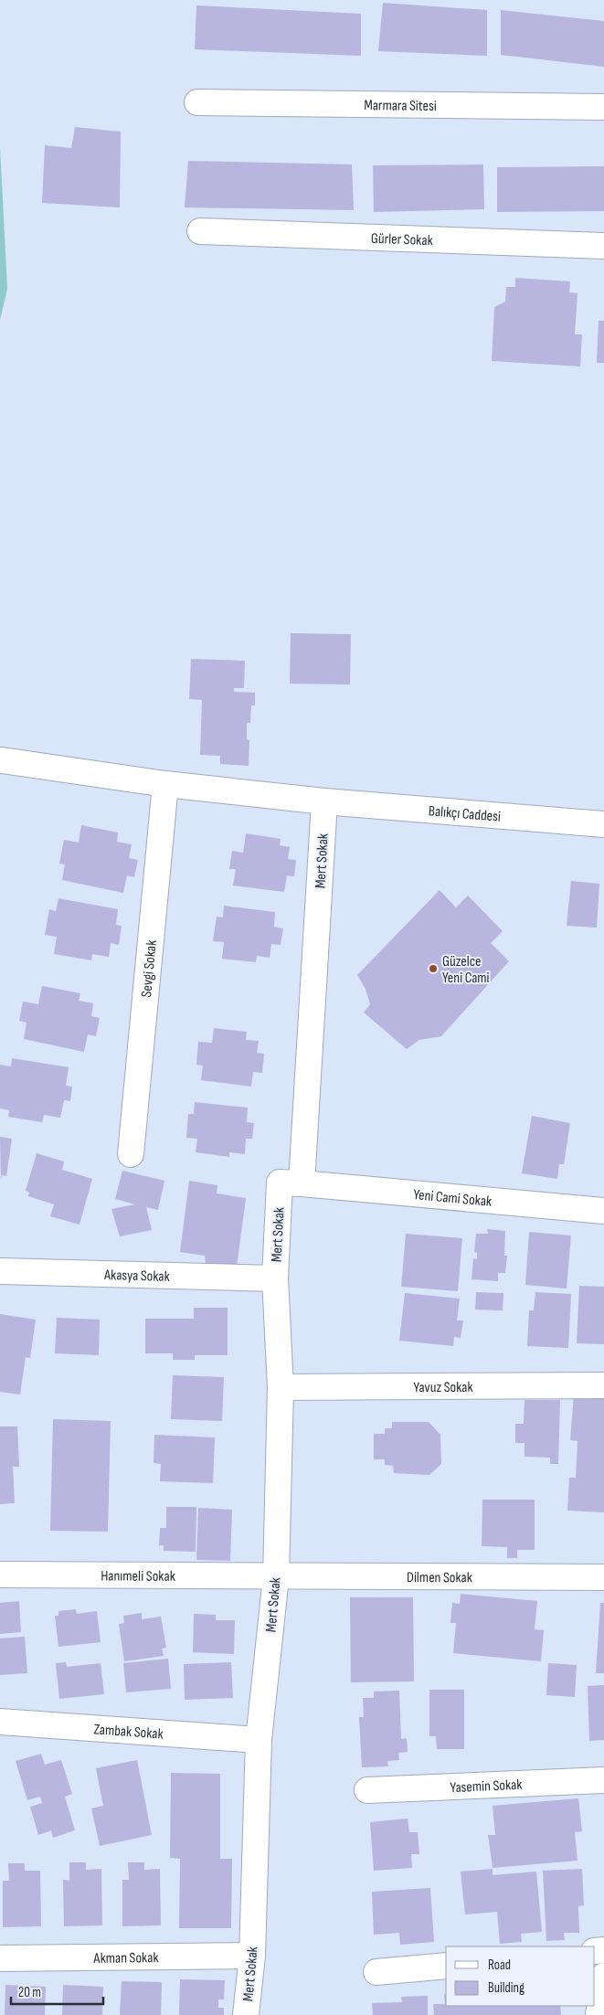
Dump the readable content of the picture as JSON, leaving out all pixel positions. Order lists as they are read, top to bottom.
{
  "streets": {
    "street": [
      "Marmara Sitesi",
      "Gürler Sokak",
      "Balıkçı Caddesi",
      "Mert Sokak",
      "Sevgi Sokak",
      "Yeni Cami Sokak",
      "Akasya Sokak",
      "Yavuz Sokak",
      "Hanımeli Sokak",
      "Dilmen Sokak",
      "Zambak Sokak",
      "Yasemin Sokak",
      "Akman Sokak"
    ]
  },
  "crossings": [
    ["Balıkçı Caddesi", "Mert Sokak"],
    ["Mert Sokak", "Yeni Cami Sokak"],
    ["Mert Sokak", "Akasya Sokak"],
    ["Mert Sokak", "Yavuz Sokak"],
    ["Mert Sokak", "Hanımeli Sokak"],
    ["Mert Sokak", "Dilmen Sokak"],
    ["Mert Sokak", "Zambak Sokak"],
    ["Mert Sokak", "Akman Sokak"],
    ["Hanımeli Sokak", "Dilmen Sokak"]
  ],
  "places": ["Güzelce Yeni Cami"],
  "legend": ["Road", "Building"],
  "scale_bar": "20 m"
}
